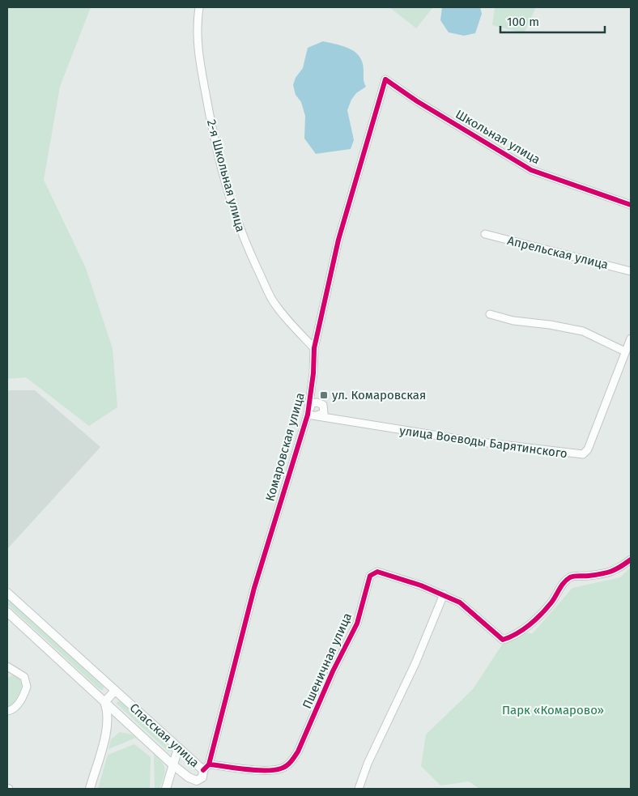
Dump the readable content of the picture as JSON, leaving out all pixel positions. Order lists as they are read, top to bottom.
{
  "streets": {
    "street": [
      "Школьная улица",
      "2-я Школьная улица",
      "Апрельская улица",
      "улица Воеводы Барятинского",
      "Комаровская улица",
      "Пшеничная улица",
      "Спасская улица"
    ]
  },
  "crossings": [
    ["Школьная улица", "Комаровская улица"],
    ["2-я Школьная улица", "Комаровская улица"],
    ["улица Воеводы Барятинского", "Комаровская улица"],
    ["Комаровская улица", "Пшеничная улица"],
    ["Комаровская улица", "Спасская улица"],
    ["Пшеничная улица", "Спасская улица"]
  ],
  "parks": ["Парк «Комарово»"],
  "places": {
    "transit": ["ул. Комаровская"]
  },
  "scale_bar": "100 m"
}
